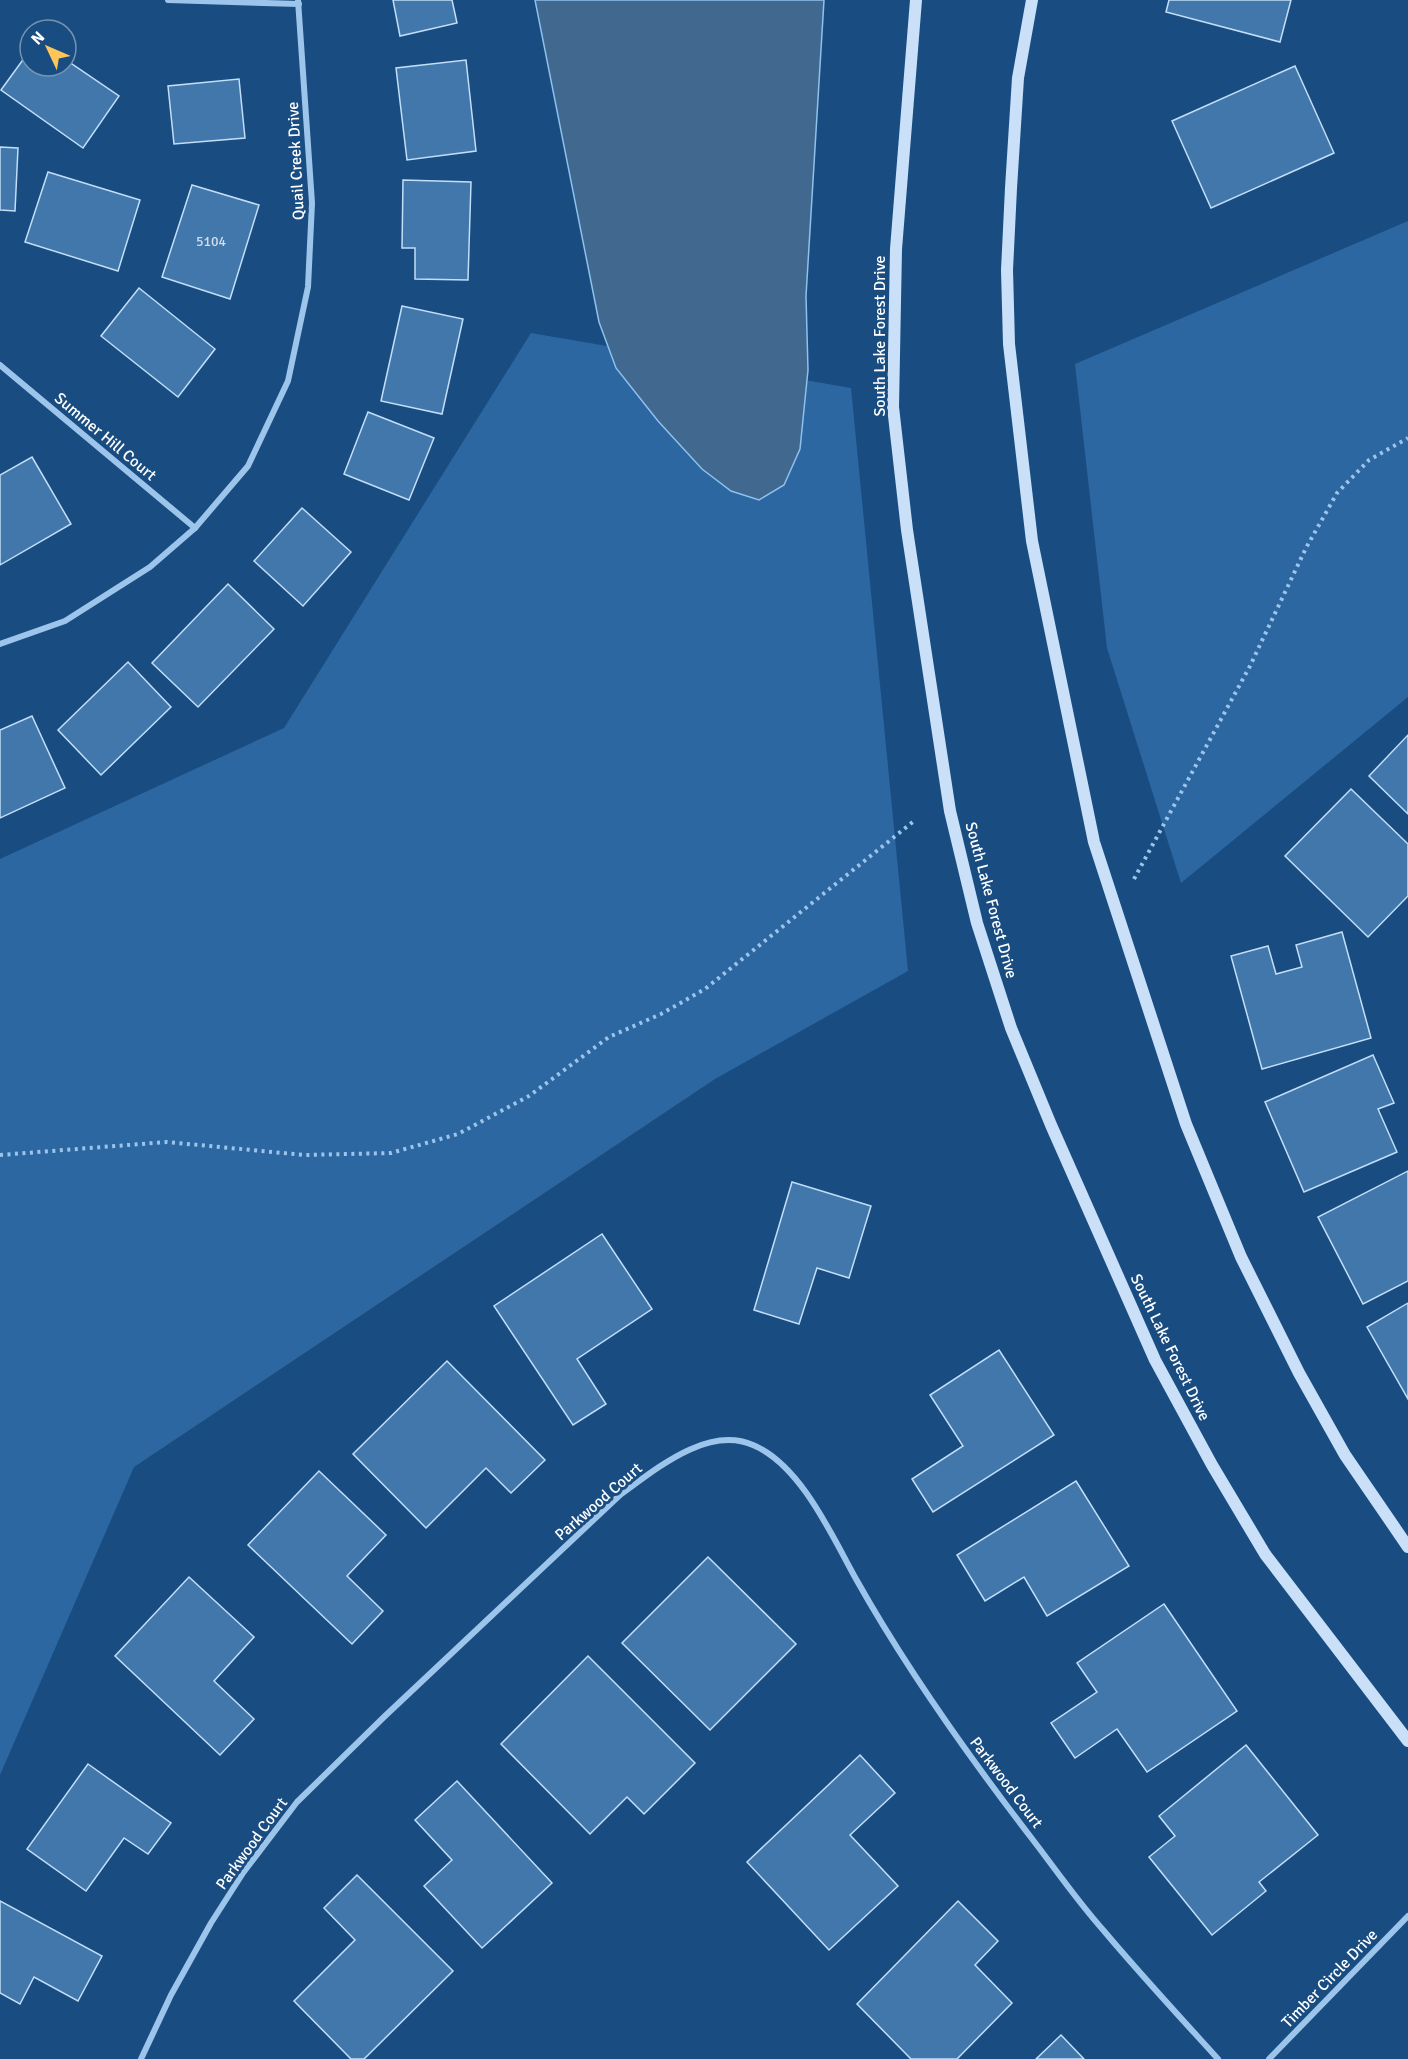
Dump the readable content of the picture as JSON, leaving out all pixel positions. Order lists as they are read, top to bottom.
{
  "streets": {
    "main road": ["South Lake Forest Drive"],
    "street": [
      "Quail Creek Drive",
      "Summer Hill Court",
      "Parkwood Court",
      "Timber Circle Drive"
    ]
  },
  "crossings": [
    ["Quail Creek Drive", "Summer Hill Court"]
  ],
  "house_numbers": ["5104"],
  "north": "top left"
}
